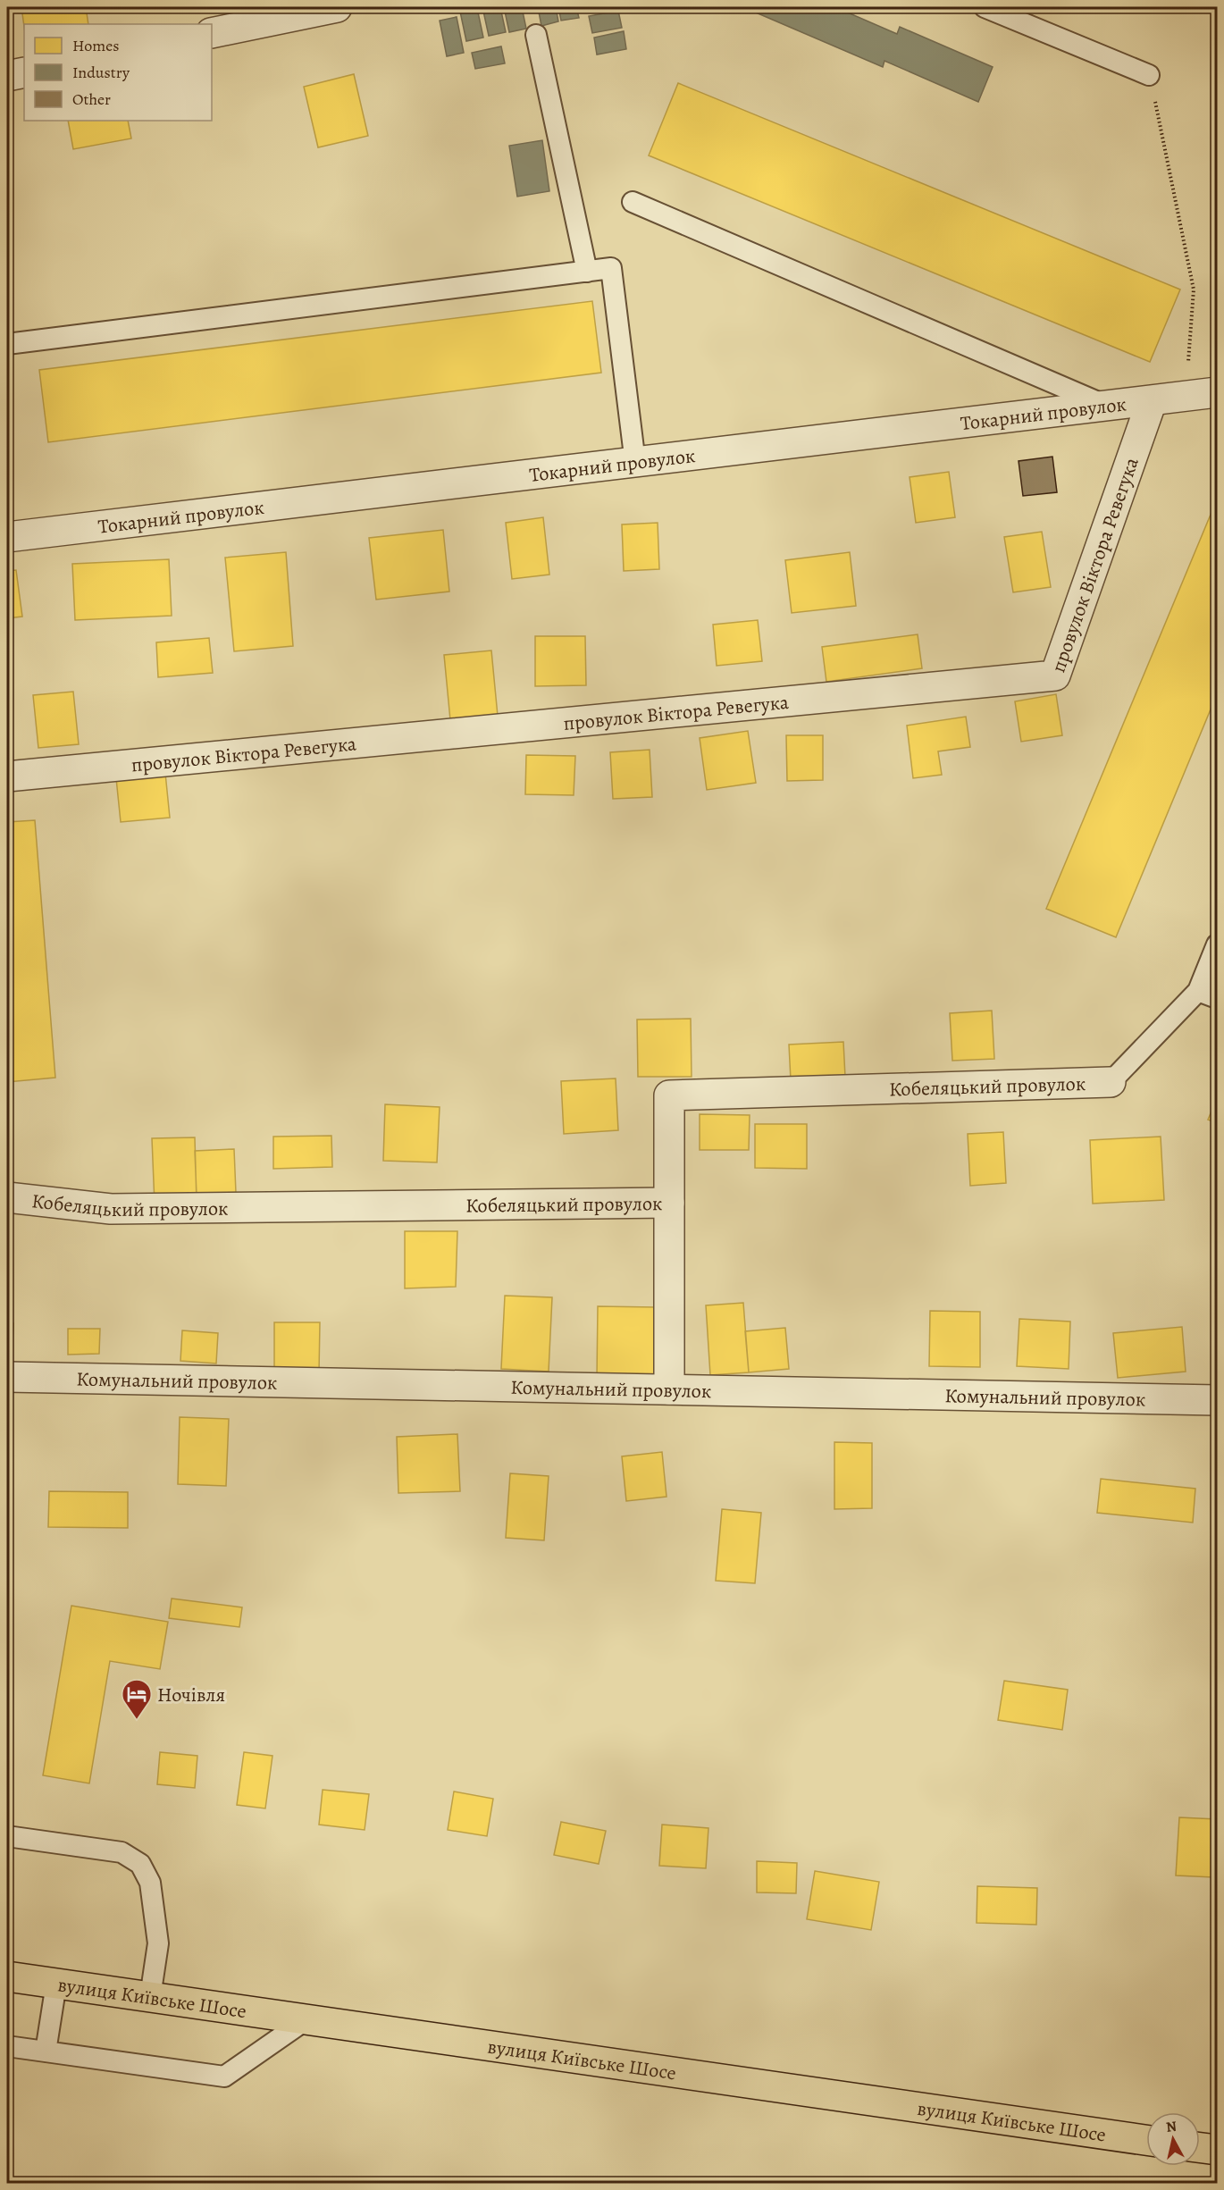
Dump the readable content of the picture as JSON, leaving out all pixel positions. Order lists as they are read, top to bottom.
{
  "streets": {
    "highway": ["вулиця Київське Шосе"],
    "street": [
      "Токарний провулок",
      "провулок Віктора Ревегука",
      "Кобеляцький провулок",
      "Комунальний провулок"
    ]
  },
  "crossings": [
    ["Токарний провулок", "провулок Віктора Ревегука"]
  ],
  "places": {
    "hotel": ["Ночівля"]
  },
  "legend": ["Homes", "Industry", "Other"],
  "north": "top"
}
